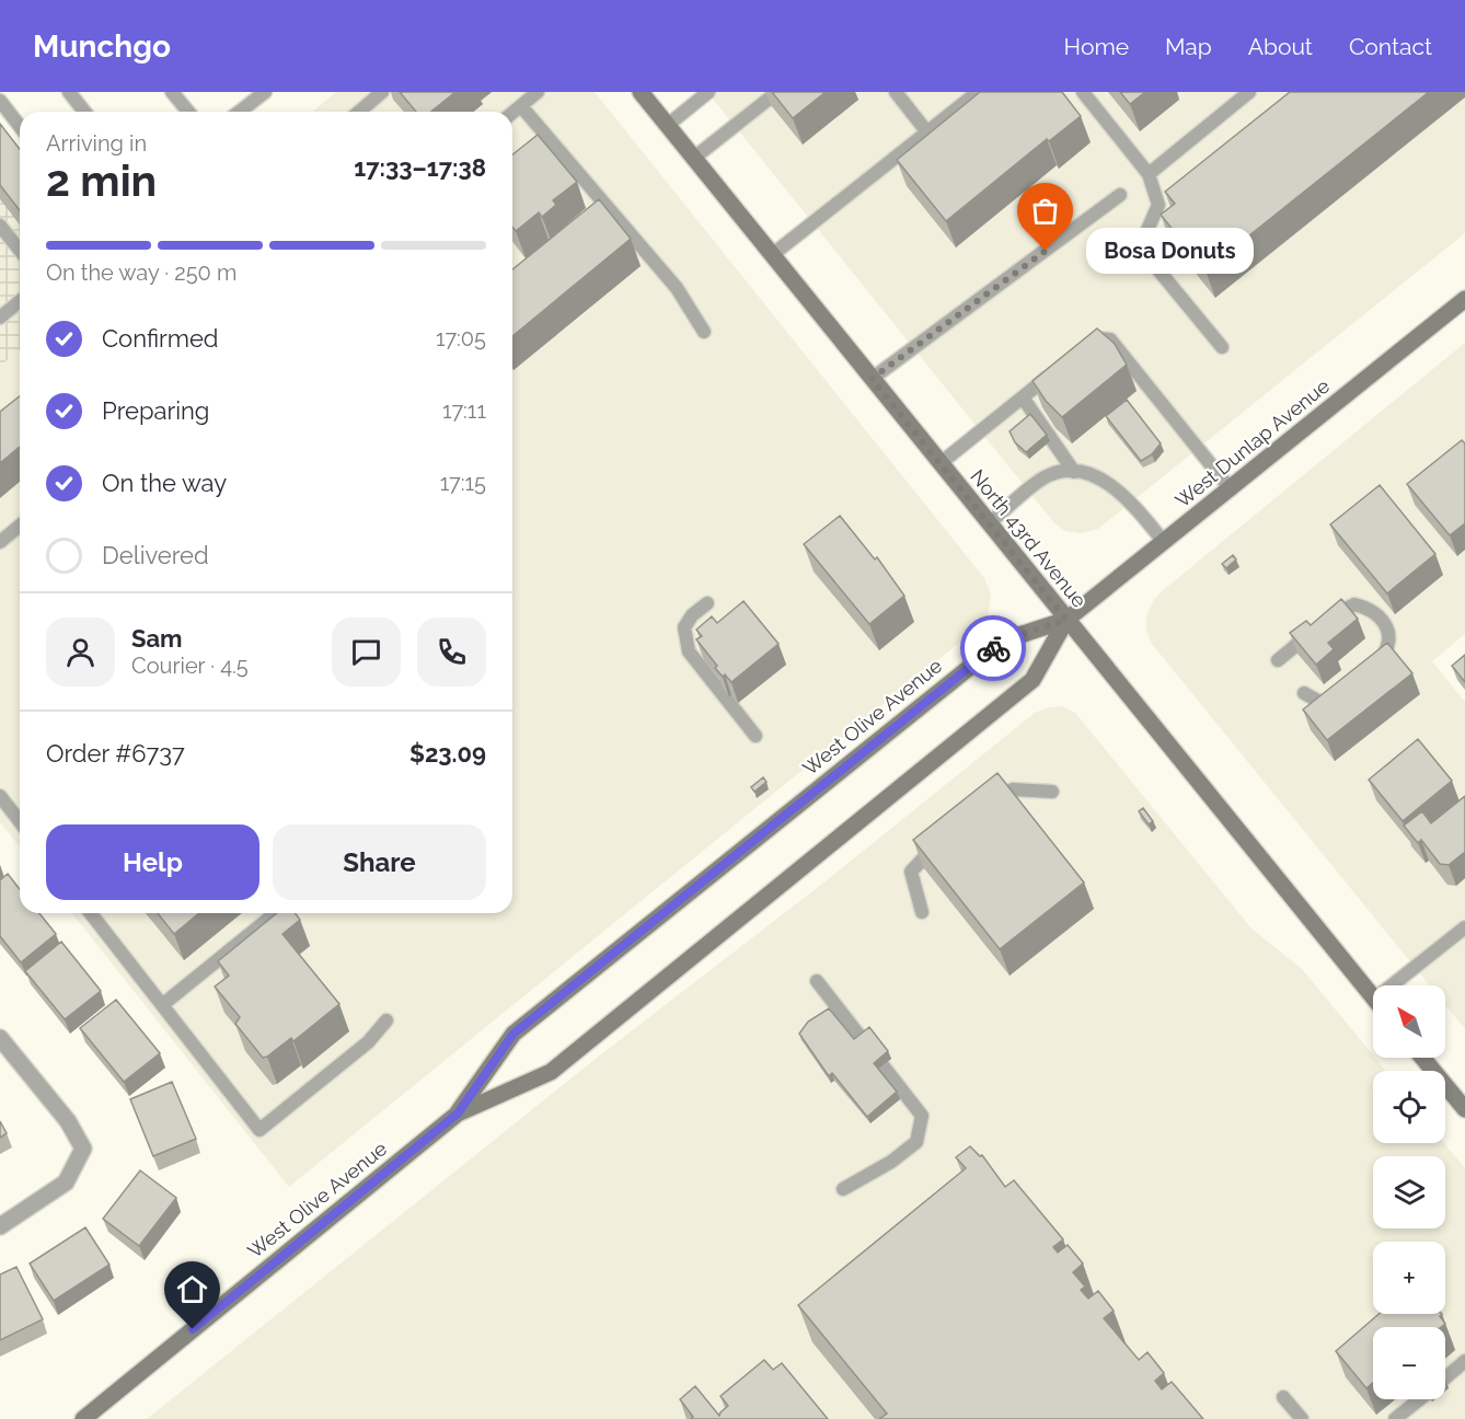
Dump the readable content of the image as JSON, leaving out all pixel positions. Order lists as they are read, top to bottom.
{
  "streets": {
    "main road": ["West Dunlap Avenue", "North 43rd Avenue", "West Olive Avenue"]
  },
  "crossings": [
    ["West Dunlap Avenue", "North 43rd Avenue"],
    ["West Dunlap Avenue", "West Olive Avenue"],
    ["North 43rd Avenue", "West Olive Avenue"]
  ],
  "places": ["Bosa Donuts"],
  "north": "top left",
  "page": {
    "header": "Munchgo",
    "nav": [
      "Home",
      "Map",
      "About",
      "Contact"
    ],
    "heading": ["2 min", "Arriving in", "17:33–17:38"],
    "panel": [
      "Sam",
      "Courier · 4.5",
      "Order #6737",
      "$23.09"
    ],
    "bar": "On the way · 250 m",
    "bubble": "Bosa Donuts",
    "list": [
      ["Confirmed", "17:05"],
      ["Preparing", "17:11"],
      ["On the way", "17:15"],
      "Delivered"
    ],
    "buttons": ["Help", "Share"],
    "map_buttons": ["+", "−"]
  }
}
